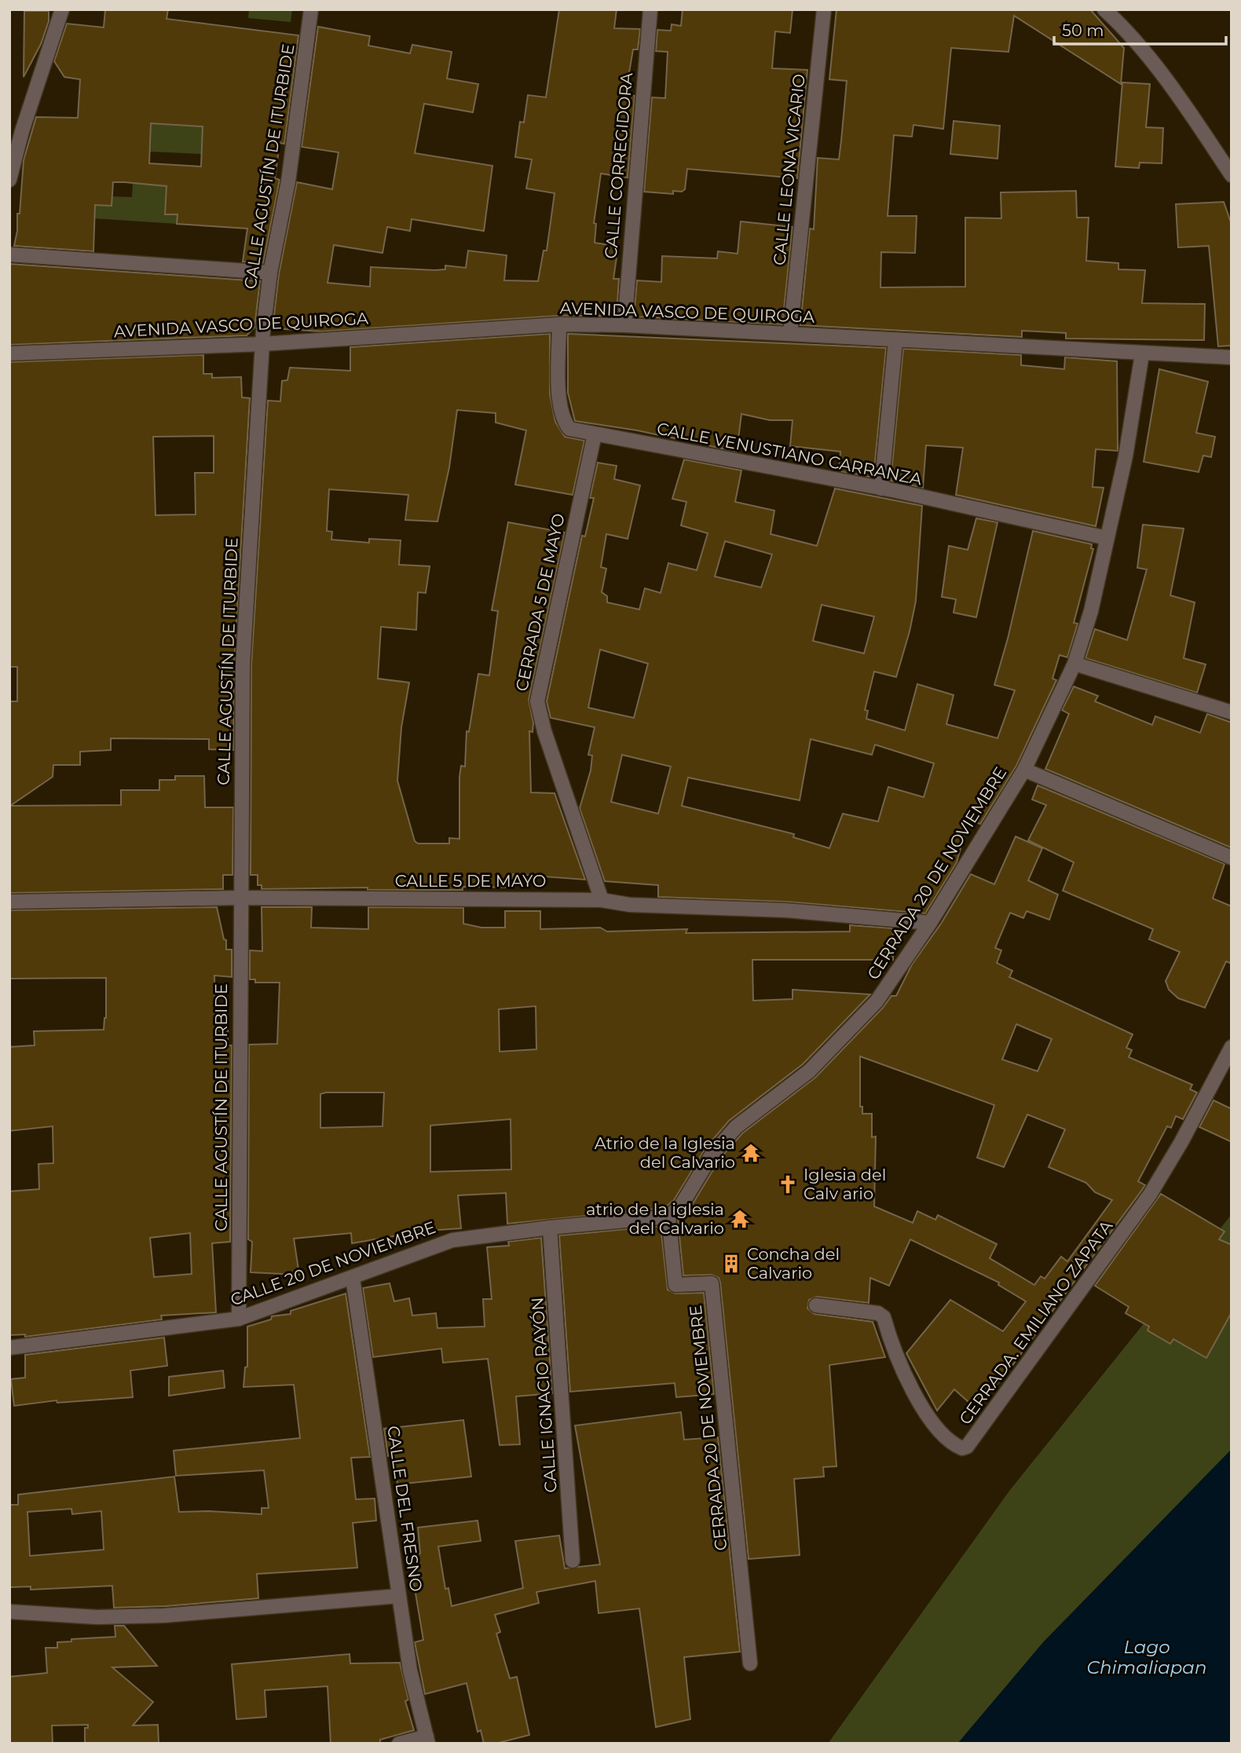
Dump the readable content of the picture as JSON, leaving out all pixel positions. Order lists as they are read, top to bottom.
{
  "streets": {
    "street": [
      "CALLE CORREGIDORA",
      "CALLE AGUSTÍN DE ITURBIDE",
      "CALLE LEONA VICARIO",
      "AVENIDA VASCO DE QUIROGA",
      "CALLE VENUSTIANO CARRANZA",
      "CERRADA 5 DE MAYO",
      "CERRADA 20 DE NOVIEMBRE",
      "CALLE 5 DE MAYO",
      "CALLE 20 DE NOVIEMBRE",
      "CERRADA. EMILIANO ZAPATA",
      "CALLE IGNACIO RAYÓN",
      "CALLE DEL FRESNO"
    ]
  },
  "crossings": [
    ["CALLE CORREGIDORA", "AVENIDA VASCO DE QUIROGA"],
    ["CALLE AGUSTÍN DE ITURBIDE", "AVENIDA VASCO DE QUIROGA"],
    ["CALLE AGUSTÍN DE ITURBIDE", "CALLE 5 DE MAYO"],
    ["CALLE AGUSTÍN DE ITURBIDE", "CALLE 20 DE NOVIEMBRE"],
    ["CALLE LEONA VICARIO", "AVENIDA VASCO DE QUIROGA"],
    ["AVENIDA VASCO DE QUIROGA", "CALLE VENUSTIANO CARRANZA"],
    ["AVENIDA VASCO DE QUIROGA", "CERRADA 20 DE NOVIEMBRE"],
    ["CALLE VENUSTIANO CARRANZA", "CERRADA 5 DE MAYO"],
    ["CALLE VENUSTIANO CARRANZA", "CERRADA 20 DE NOVIEMBRE"],
    ["CERRADA 5 DE MAYO", "CALLE 5 DE MAYO"],
    ["CERRADA 20 DE NOVIEMBRE", "CALLE 5 DE MAYO"],
    ["CERRADA 20 DE NOVIEMBRE", "CALLE 20 DE NOVIEMBRE"],
    ["CALLE 20 DE NOVIEMBRE", "CALLE IGNACIO RAYÓN"],
    ["CALLE 20 DE NOVIEMBRE", "CALLE DEL FRESNO"]
  ],
  "water": ["Lago Chimaliapan"],
  "places": {
    "temple": ["Atrio de la Iglesia del Calvario", "atrio de la iglesia del Calvario"],
    "church": ["Iglesia del Calv ario"],
    "building": ["Concha del Calvario"]
  },
  "scale_bar": "50 m"
}
